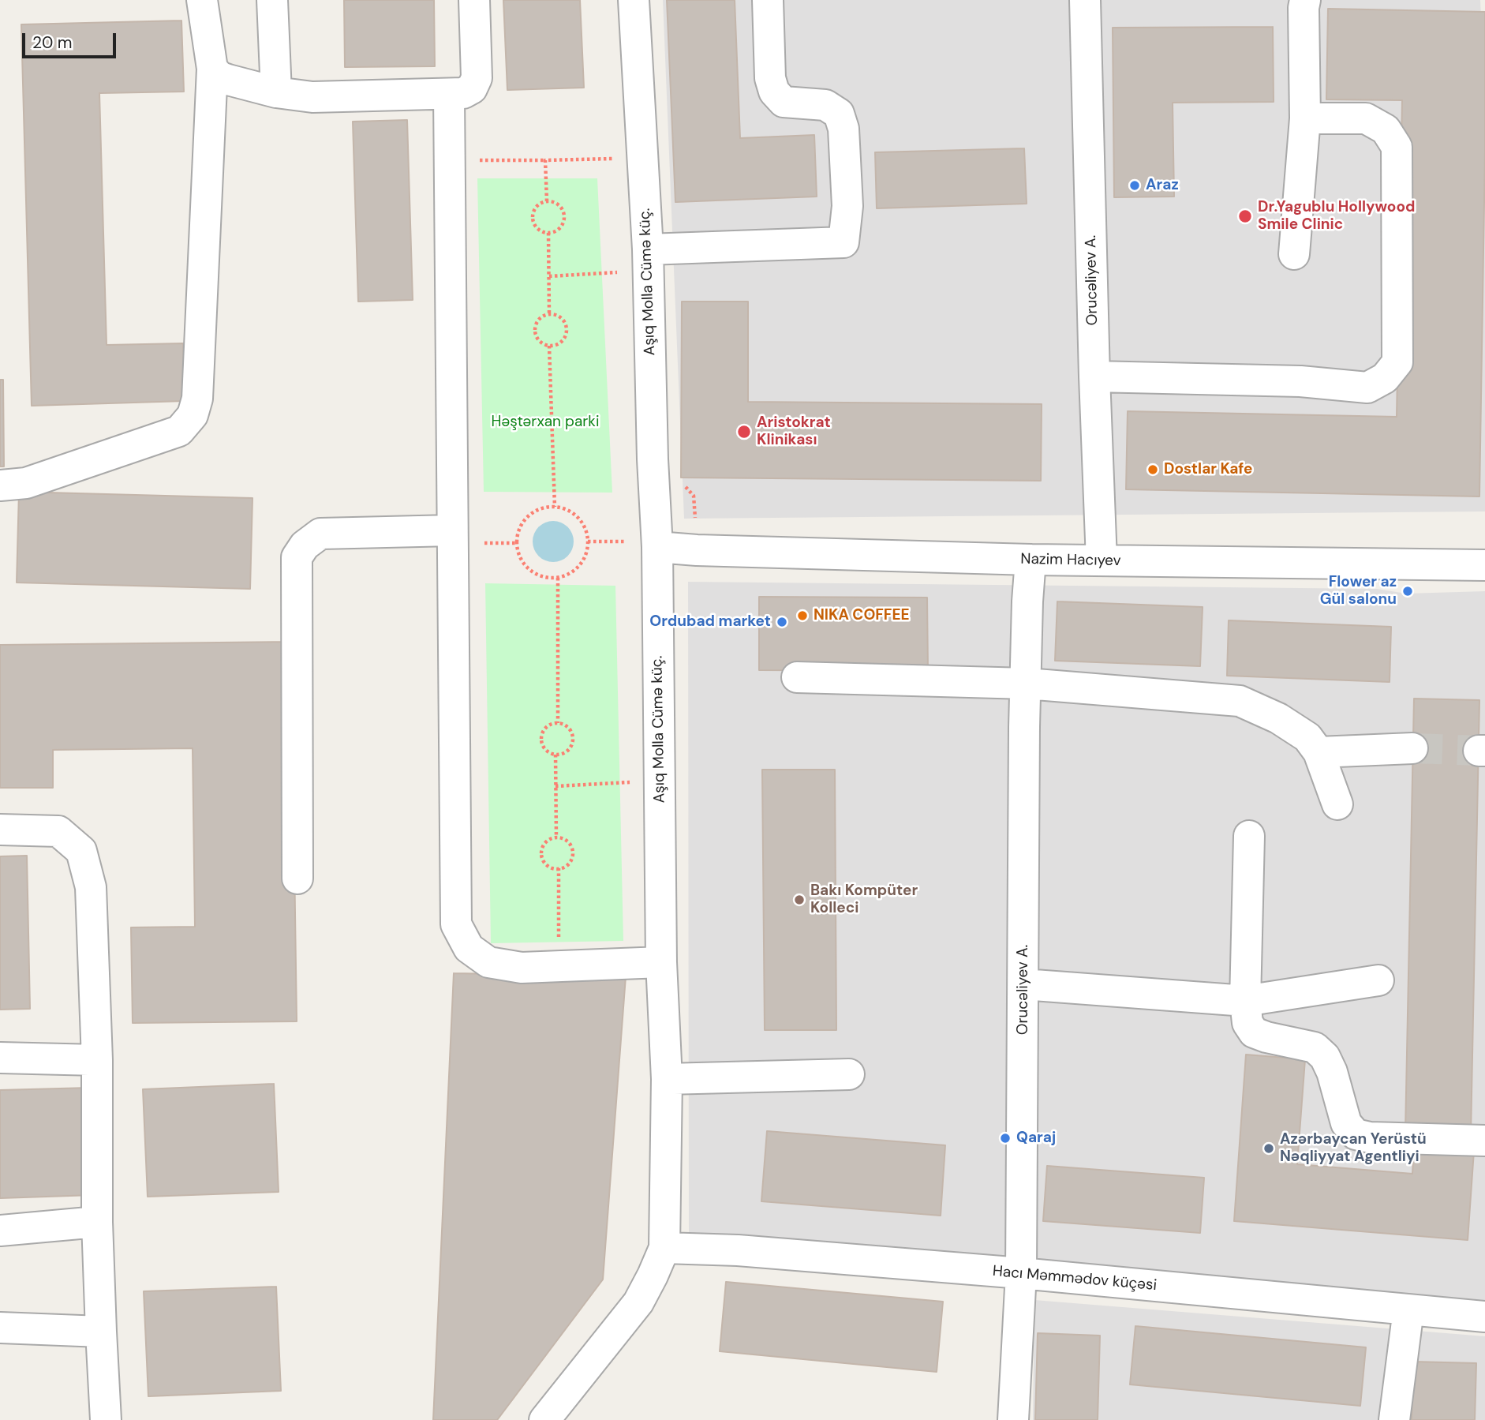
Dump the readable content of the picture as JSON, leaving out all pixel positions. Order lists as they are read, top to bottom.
{
  "streets": {
    "street": [
      "Orucəliyev A.",
      "Aşıq Molla Cümə küç.",
      "Nazim Hacıyev",
      "Hacı Məmmədov küçəsi"
    ]
  },
  "crossings": [
    ["Orucəliyev A.", "Nazim Hacıyev"],
    ["Orucəliyev A.", "Hacı Məmmədov küçəsi"],
    ["Aşıq Molla Cümə küç.", "Nazim Hacıyev"],
    ["Aşıq Molla Cümə küç.", "Hacı Məmmədov küçəsi"]
  ],
  "parks": ["Həştərxan parki"],
  "places": [
    "Araz",
    "Dr.Yagublu Hollywood Smile Clinic",
    "Aristokrat Klinikası",
    "Dostlar Kafe",
    "Flower az Gül salonu",
    "NIKA COFFEE",
    "Ordubad market",
    "Bakı Kompüter Kolleci",
    "Qaraj",
    "Azərbaycan Yerüstü Nəqliyyat Agentliyi"
  ],
  "scale_bar": "20 m"
}
